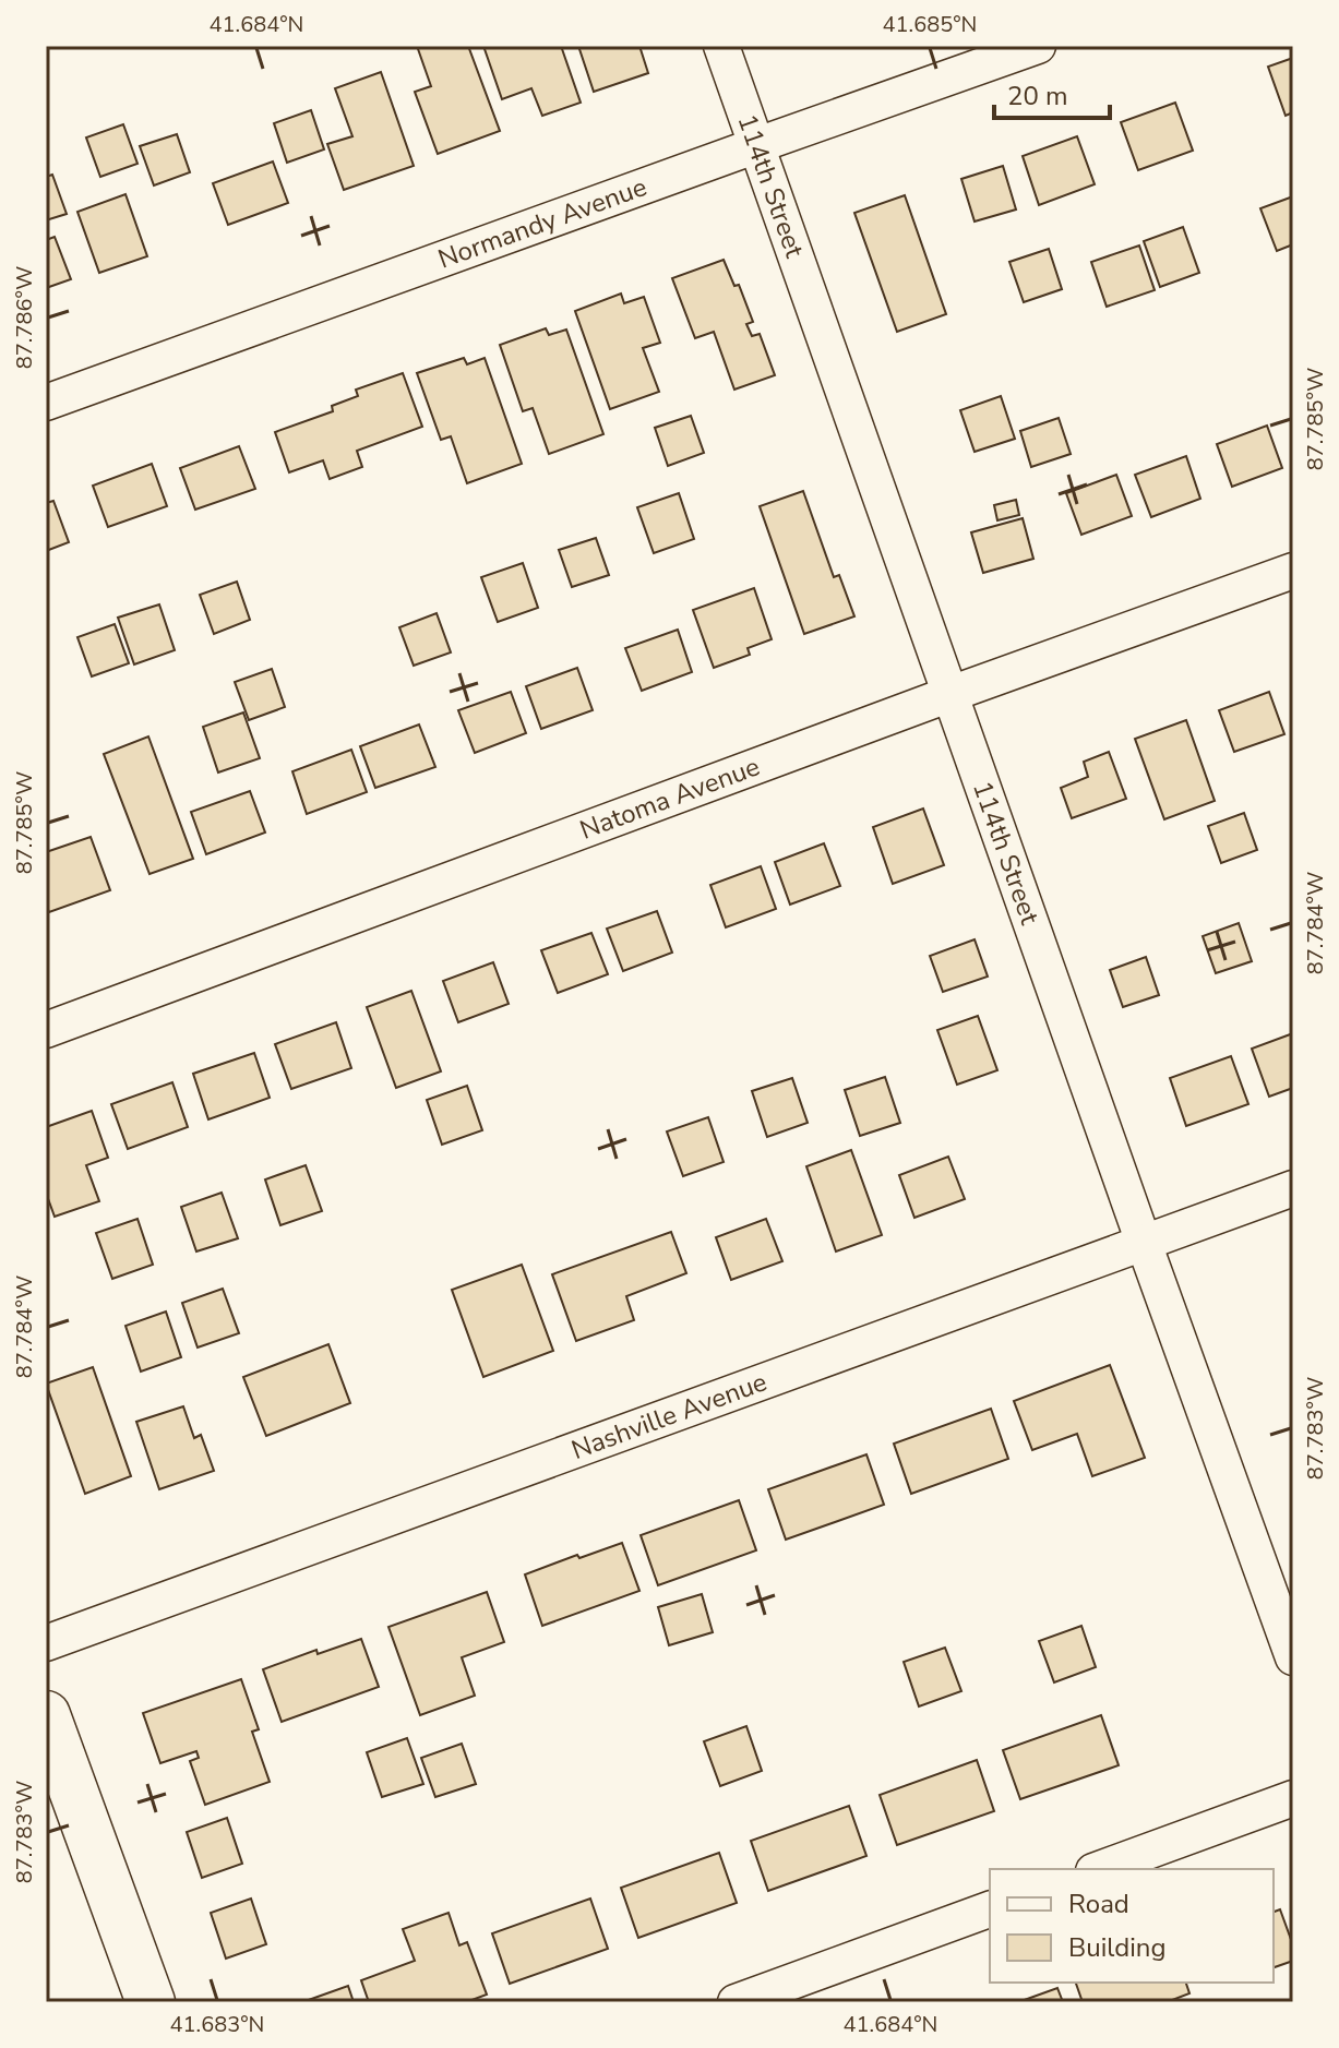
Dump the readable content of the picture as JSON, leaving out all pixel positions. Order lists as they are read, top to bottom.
{
  "streets": {
    "street": [
      "114th Street",
      "Normandy Avenue",
      "Natoma Avenue",
      "Nashville Avenue"
    ]
  },
  "crossings": [
    ["114th Street", "Normandy Avenue"],
    ["114th Street", "Natoma Avenue"],
    ["114th Street", "Nashville Avenue"]
  ],
  "legend": ["Road", "Building"],
  "scale_bar": "20 m",
  "coordinates": [
    "41.684°N",
    "41.685°N",
    "87.786°W",
    "87.785°W",
    "87.784°W",
    "87.783°W",
    "41.683°N"
  ]
}
